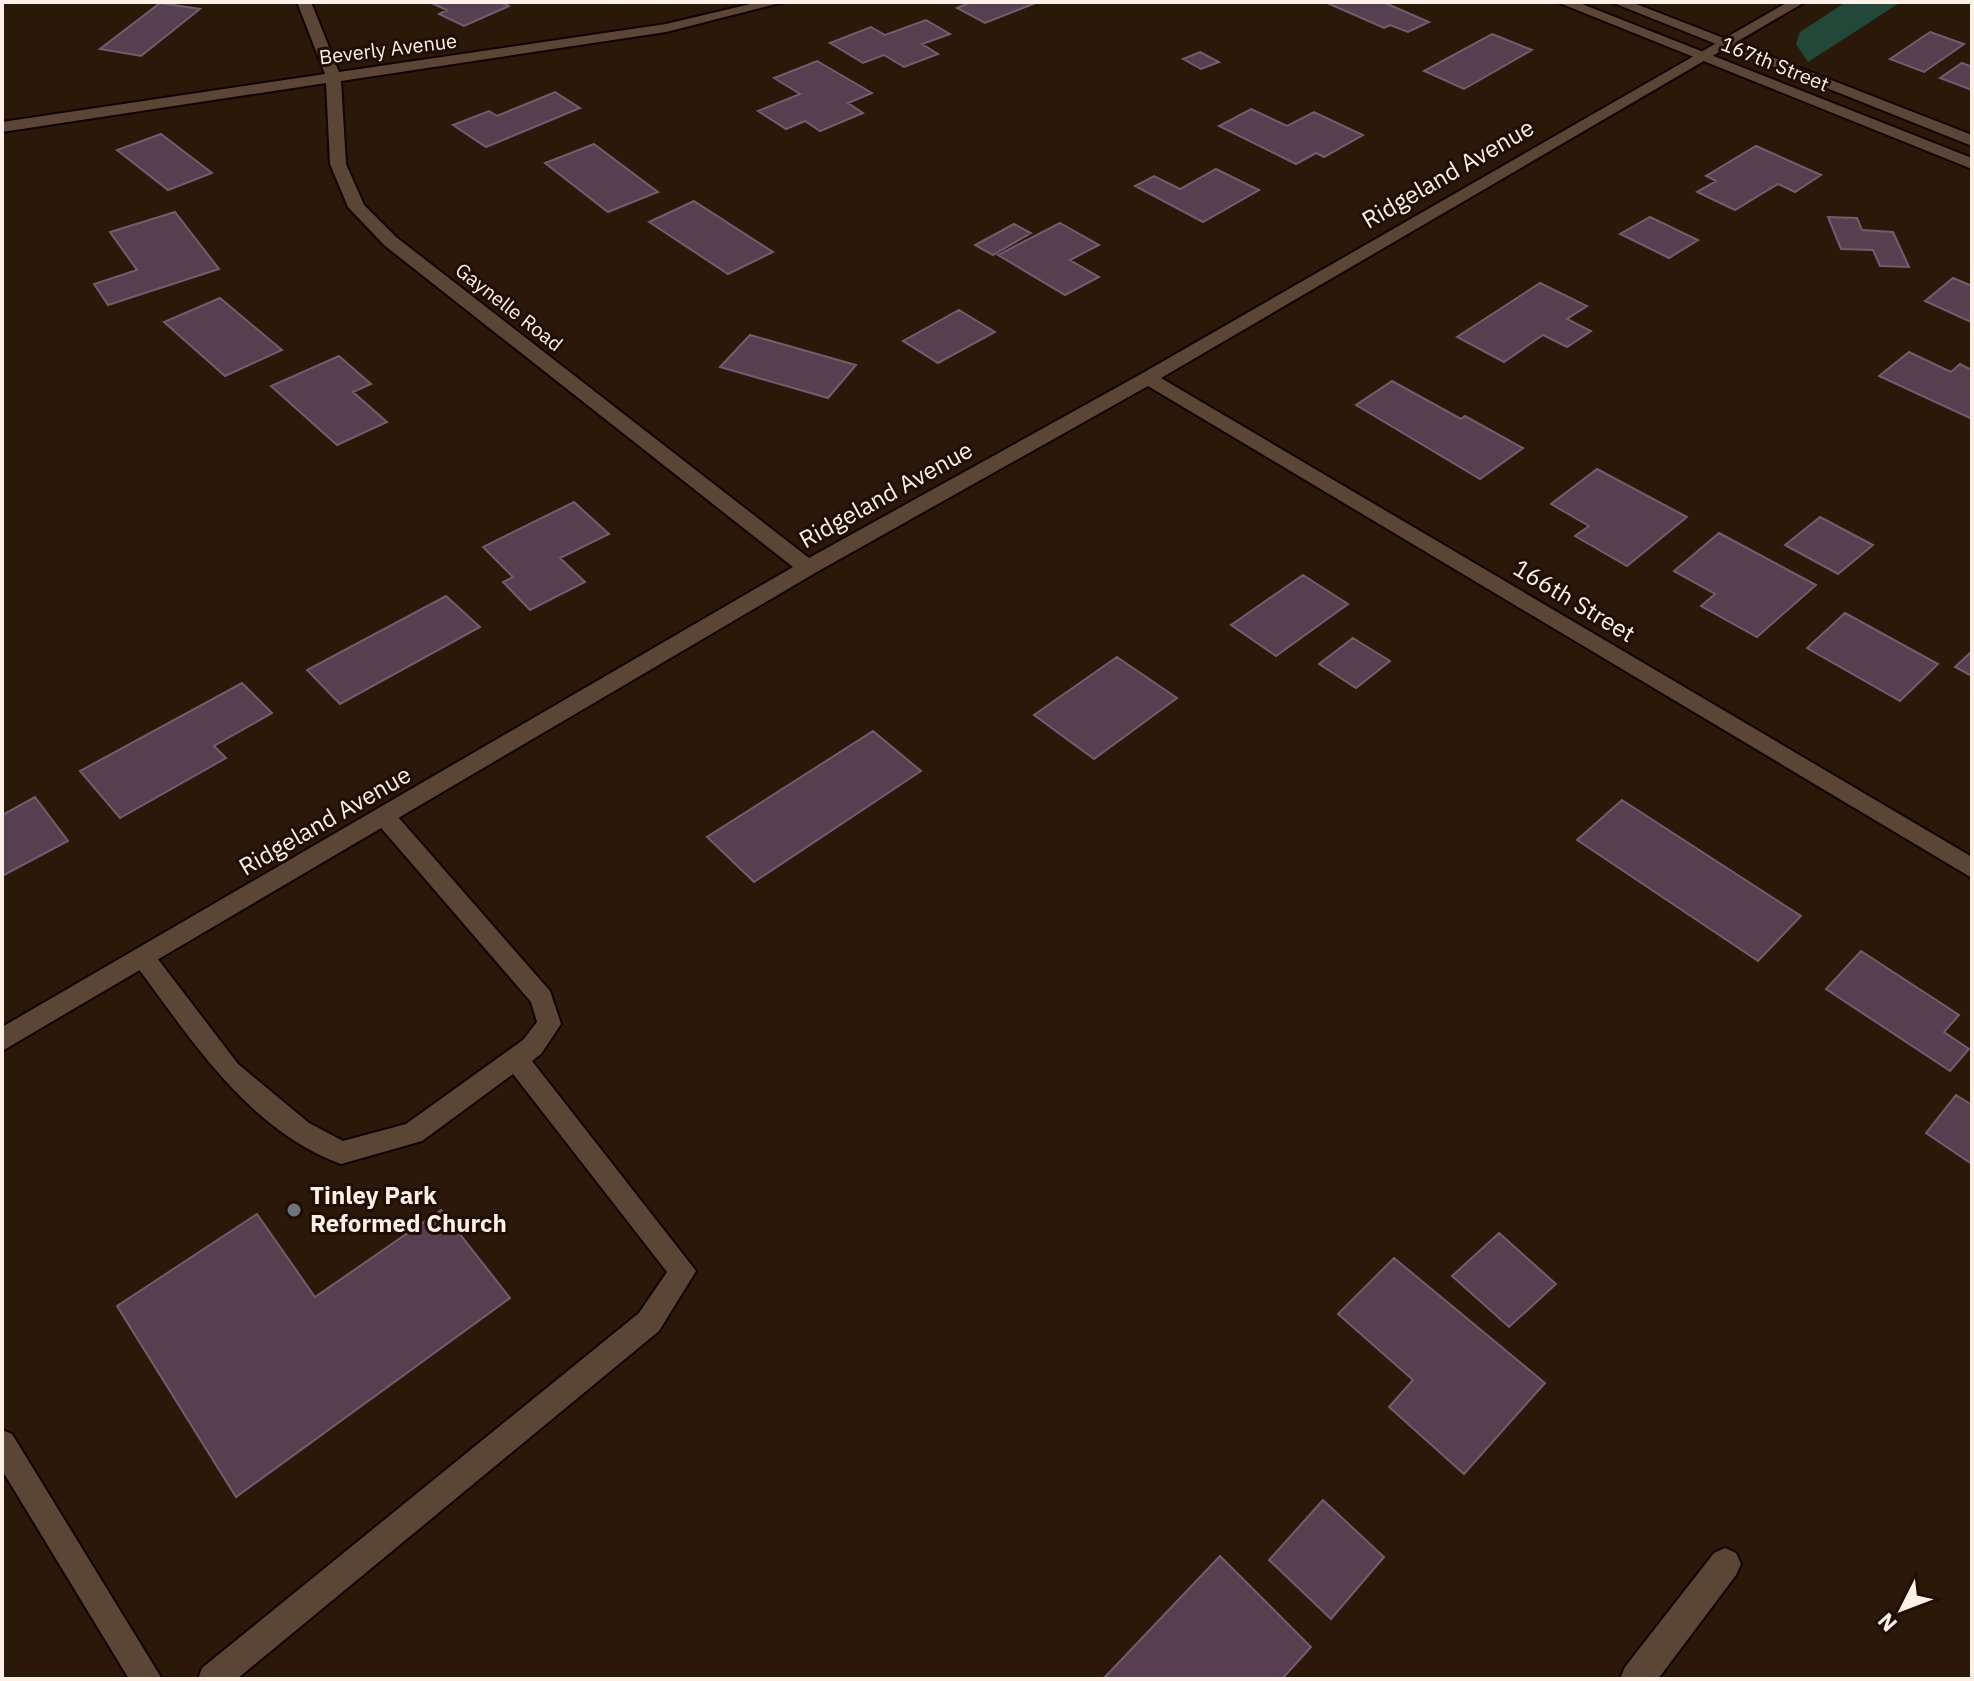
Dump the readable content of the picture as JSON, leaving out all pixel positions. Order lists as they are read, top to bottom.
{
  "streets": {
    "street": [
      "Beverly Avenue",
      "167th Street",
      "Ridgeland Avenue",
      "Gaynelle Road",
      "166th Street"
    ]
  },
  "crossings": [
    ["Beverly Avenue", "Gaynelle Road"],
    ["167th Street", "Ridgeland Avenue"],
    ["Ridgeland Avenue", "Gaynelle Road"],
    ["Ridgeland Avenue", "166th Street"]
  ],
  "places": ["Tinley Park Reformed Church"],
  "north": "bottom left"
}
